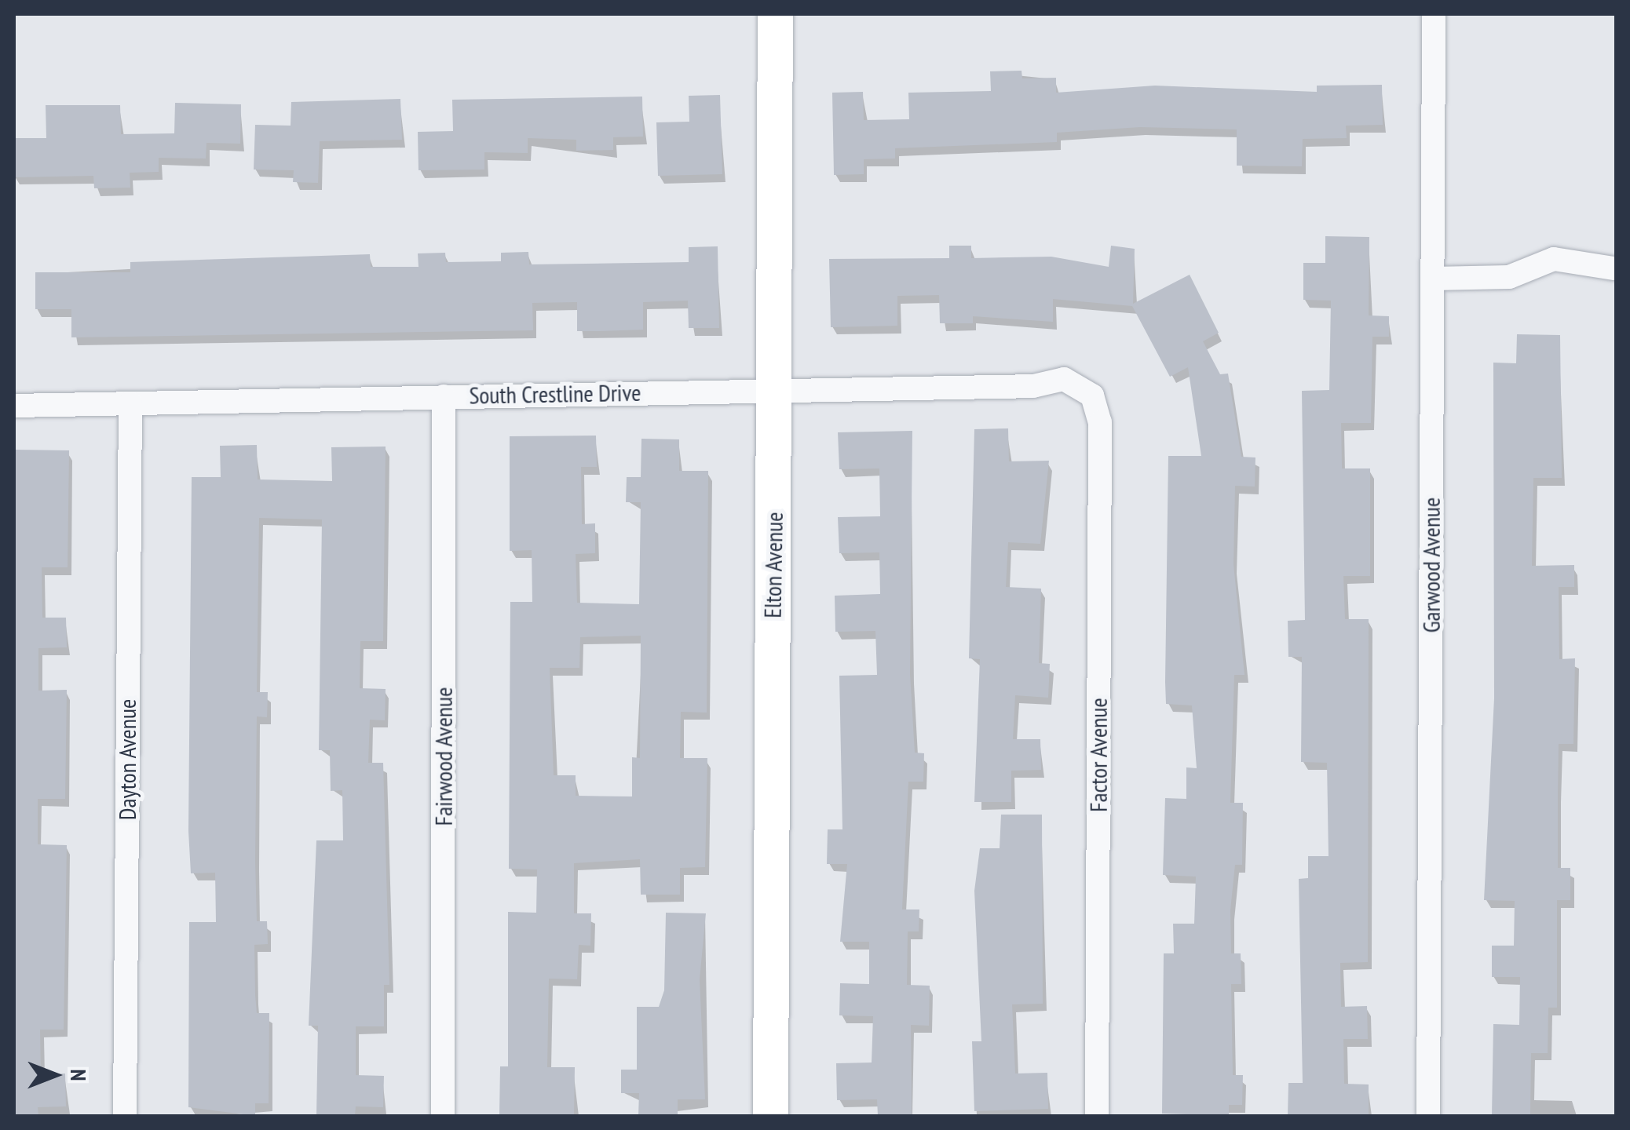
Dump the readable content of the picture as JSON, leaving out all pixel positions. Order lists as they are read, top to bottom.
{
  "streets": {
    "street": [
      "South Crestline Drive",
      "Elton Avenue",
      "Garwood Avenue",
      "Factor Avenue",
      "Fairwood Avenue",
      "Dayton Avenue"
    ]
  },
  "crossings": [
    ["South Crestline Drive", "Elton Avenue"],
    ["South Crestline Drive", "Factor Avenue"],
    ["South Crestline Drive", "Fairwood Avenue"],
    ["South Crestline Drive", "Dayton Avenue"]
  ],
  "north": "right"
}
